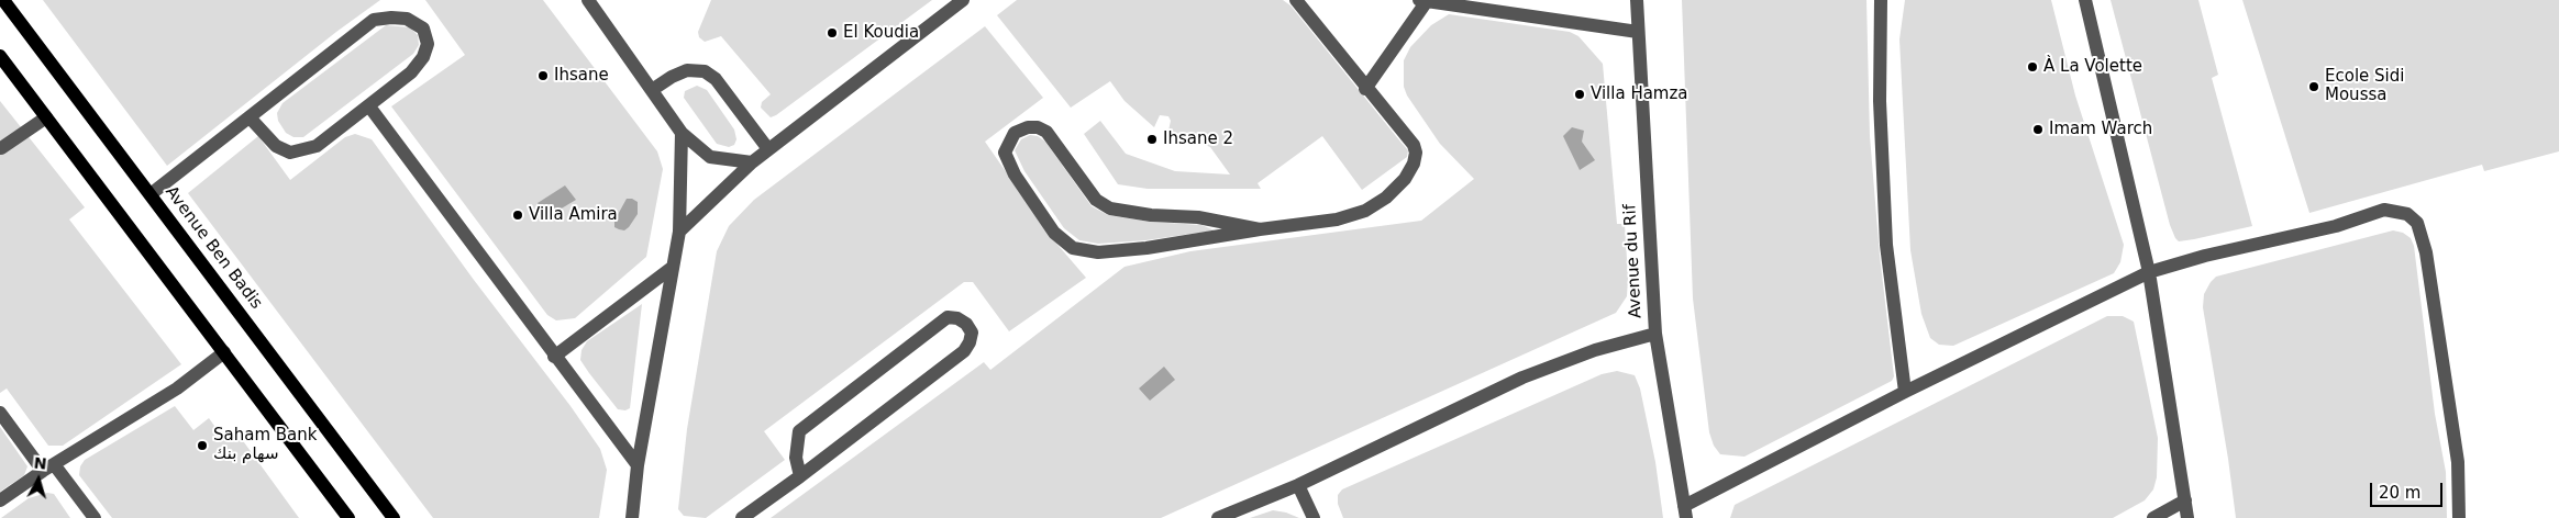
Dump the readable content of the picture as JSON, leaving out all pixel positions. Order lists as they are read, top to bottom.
{
  "streets": {
    "main road": ["Avenue Ben Badis"],
    "street": ["Avenue du Rif"]
  },
  "places": [
    "El Koudia",
    "À La Volette",
    "Ihsane",
    "Ecole Sidi Moussa",
    "Villa Hamza",
    "Imam Warch",
    "Ihsane 2",
    "Villa Amira",
    "Saham Bank سهام بنك"
  ],
  "scale_bar": "20 m",
  "north": "top"
}
